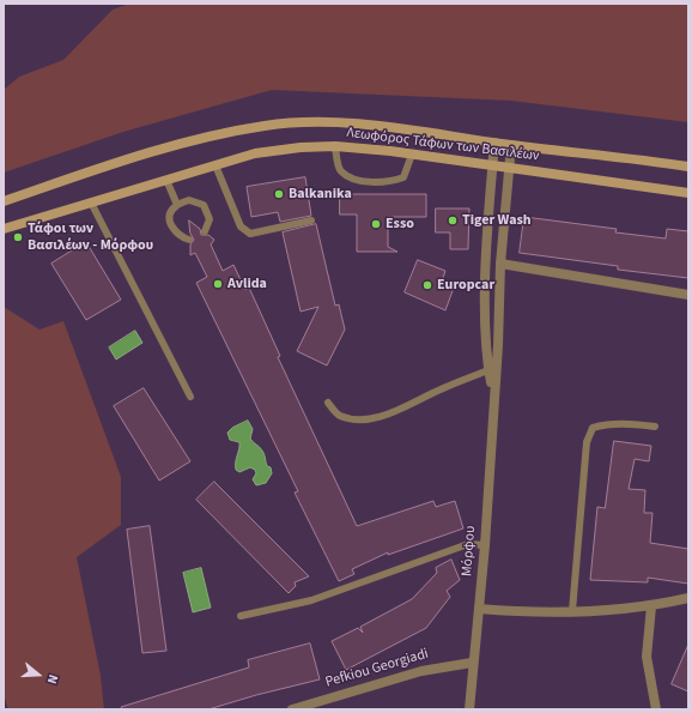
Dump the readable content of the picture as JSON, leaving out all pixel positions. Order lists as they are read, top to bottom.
{
  "streets": {
    "main road": ["Λεωφόρος Τάφων των Βασιλέων"],
    "street": ["Μόρφου", "Pefkiou Georgiadi"]
  },
  "crossings": [
    ["Λεωφόρος Τάφων των Βασιλέων", "Μόρφου"],
    ["Μόρφου", "Pefkiou Georgiadi"]
  ],
  "places": [
    "Balkanika",
    "Tiger Wash",
    "Esso",
    "Τάφοι των Βασιλέων - Μόρφου",
    "Avlida",
    "Europcar"
  ],
  "north": "right"
}
